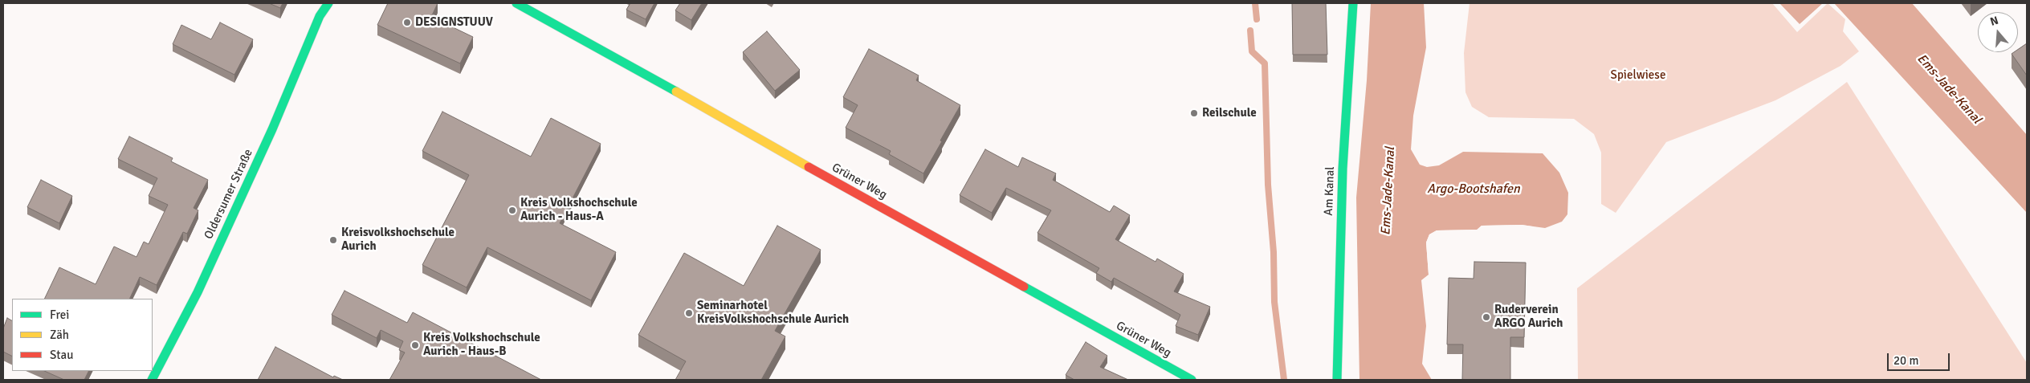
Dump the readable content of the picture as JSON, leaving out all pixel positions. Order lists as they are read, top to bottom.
{
  "streets": {
    "street": ["Grüner Weg", "Am Kanal", "Oldersumer Straße"]
  },
  "water": ["Ems-Jade-Kanal", "Argo-Bootshafen"],
  "parks": ["Spielwiese"],
  "places": [
    "DESIGNSTUUV",
    "Reilschule",
    "Kreis Volkshochschule Aurich - Haus-A",
    "Kreisvolkshochschule Aurich",
    "Seminarhotel KreisVolkshochschule Aurich",
    "Ruderverein ARGO Aurich",
    "Kreis Volkshochschule Aurich - Haus-B"
  ],
  "legend": ["Frei", "Zäh", "Stau"],
  "scale_bar": "20 m",
  "north": "top"
}
